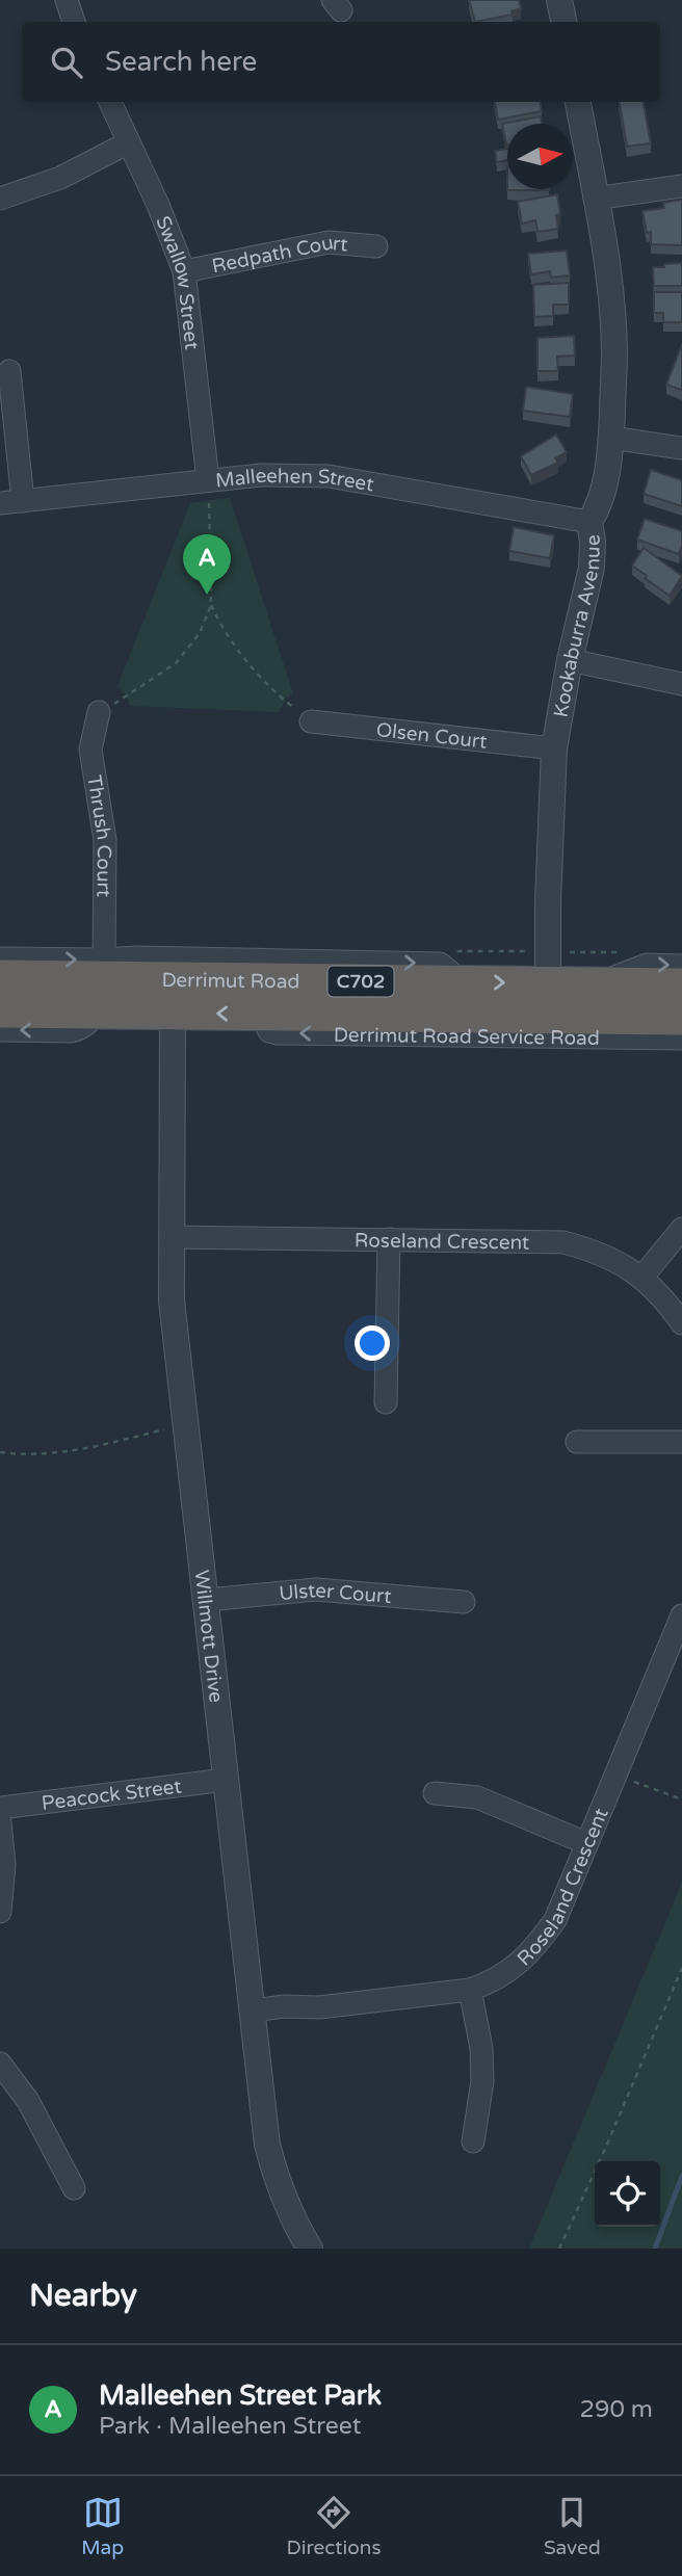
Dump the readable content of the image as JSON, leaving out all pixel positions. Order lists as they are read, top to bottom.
{
  "streets": {
    "highway": ["Derrimut Road", "C702"],
    "street": [
      "Redpath Court",
      "Swallow Street",
      "Malleehen Street",
      "Kookaburra Avenue",
      "Olsen Court",
      "Thrush Court",
      "Derrimut Road Service Road",
      "Roseland Crescent",
      "Ulster Court",
      "Willmott Drive",
      "Peacock Street"
    ]
  },
  "crossings": [
    ["Redpath Court", "Swallow Street"],
    ["Swallow Street", "Malleehen Street"],
    ["Malleehen Street", "Kookaburra Avenue"],
    ["Kookaburra Avenue", "Olsen Court"],
    ["Kookaburra Avenue", "Derrimut Road"],
    ["Derrimut Road", "Derrimut Road Service Road"],
    ["Derrimut Road", "Willmott Drive"],
    ["Roseland Crescent", "Willmott Drive"],
    ["Ulster Court", "Willmott Drive"],
    ["Willmott Drive", "Peacock Street"]
  ],
  "north": "right",
  "page": {
    "search": "Search here",
    "pins": "A",
    "heading": "Nearby",
    "list": [
      {
        "mark": "A",
        "name": "Malleehen Street Park",
        "note": "Park · Malleehen Street",
        "value": "290 m"
      }
    ],
    "nav": ["Map", "Directions", "Saved"]
  }
}
